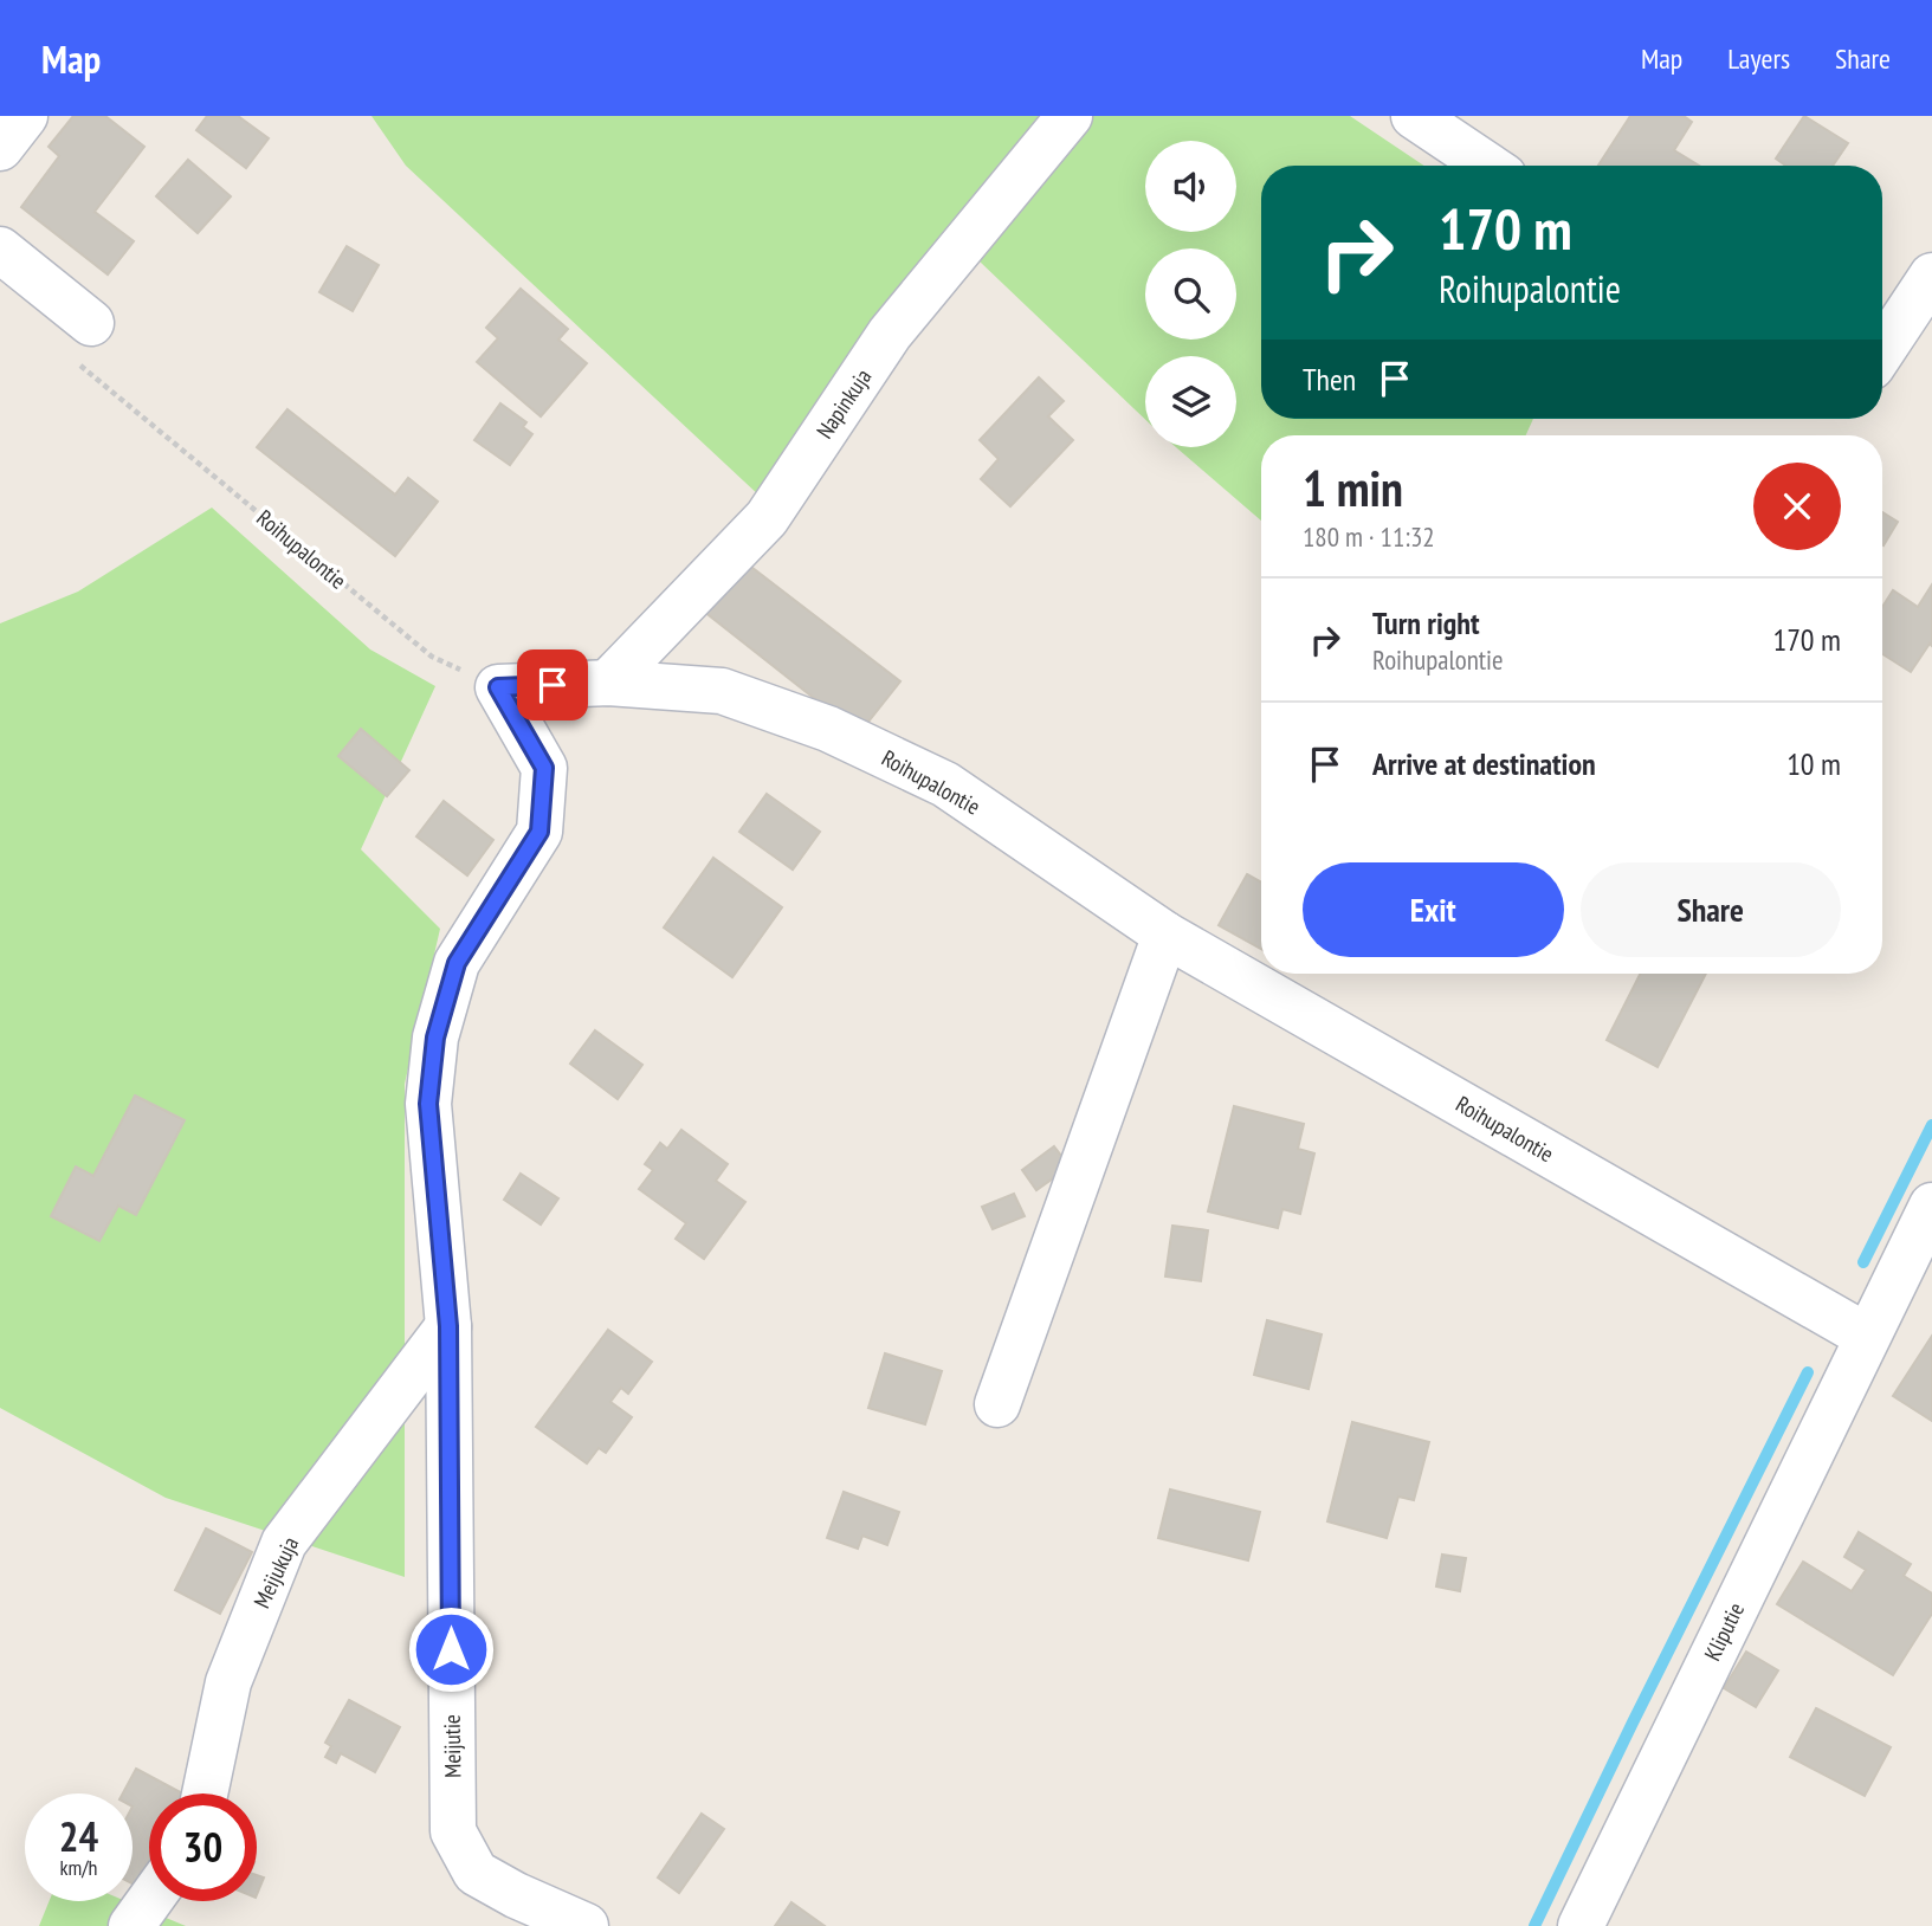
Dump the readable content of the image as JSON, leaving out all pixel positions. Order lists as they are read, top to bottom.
{
  "streets": {
    "street": [
      "Napinkuja",
      "Roihupalontie",
      "Meijukuja",
      "Kliputie",
      "Meijutie"
    ]
  },
  "crossings": [
    ["Napinkuja", "Roihupalontie"],
    ["Roihupalontie", "Kliputie"],
    ["Roihupalontie", "Meijutie"],
    ["Meijukuja", "Meijutie"]
  ],
  "page": {
    "header": "Map",
    "nav": ["Map", "Layers", "Share"],
    "turn": ["170 m", "Roihupalontie"],
    "then": "Then",
    "heading": ["1 min", "180 m · 11:32"],
    "list": [
      {
        "name": "Turn right",
        "note": "Roihupalontie",
        "value": "170 m"
      },
      {
        "name": "Arrive at destination",
        "value": "10 m"
      }
    ],
    "buttons": ["Exit", "Share"],
    "speed": "24 km/h",
    "limit": "30"
  }
}
